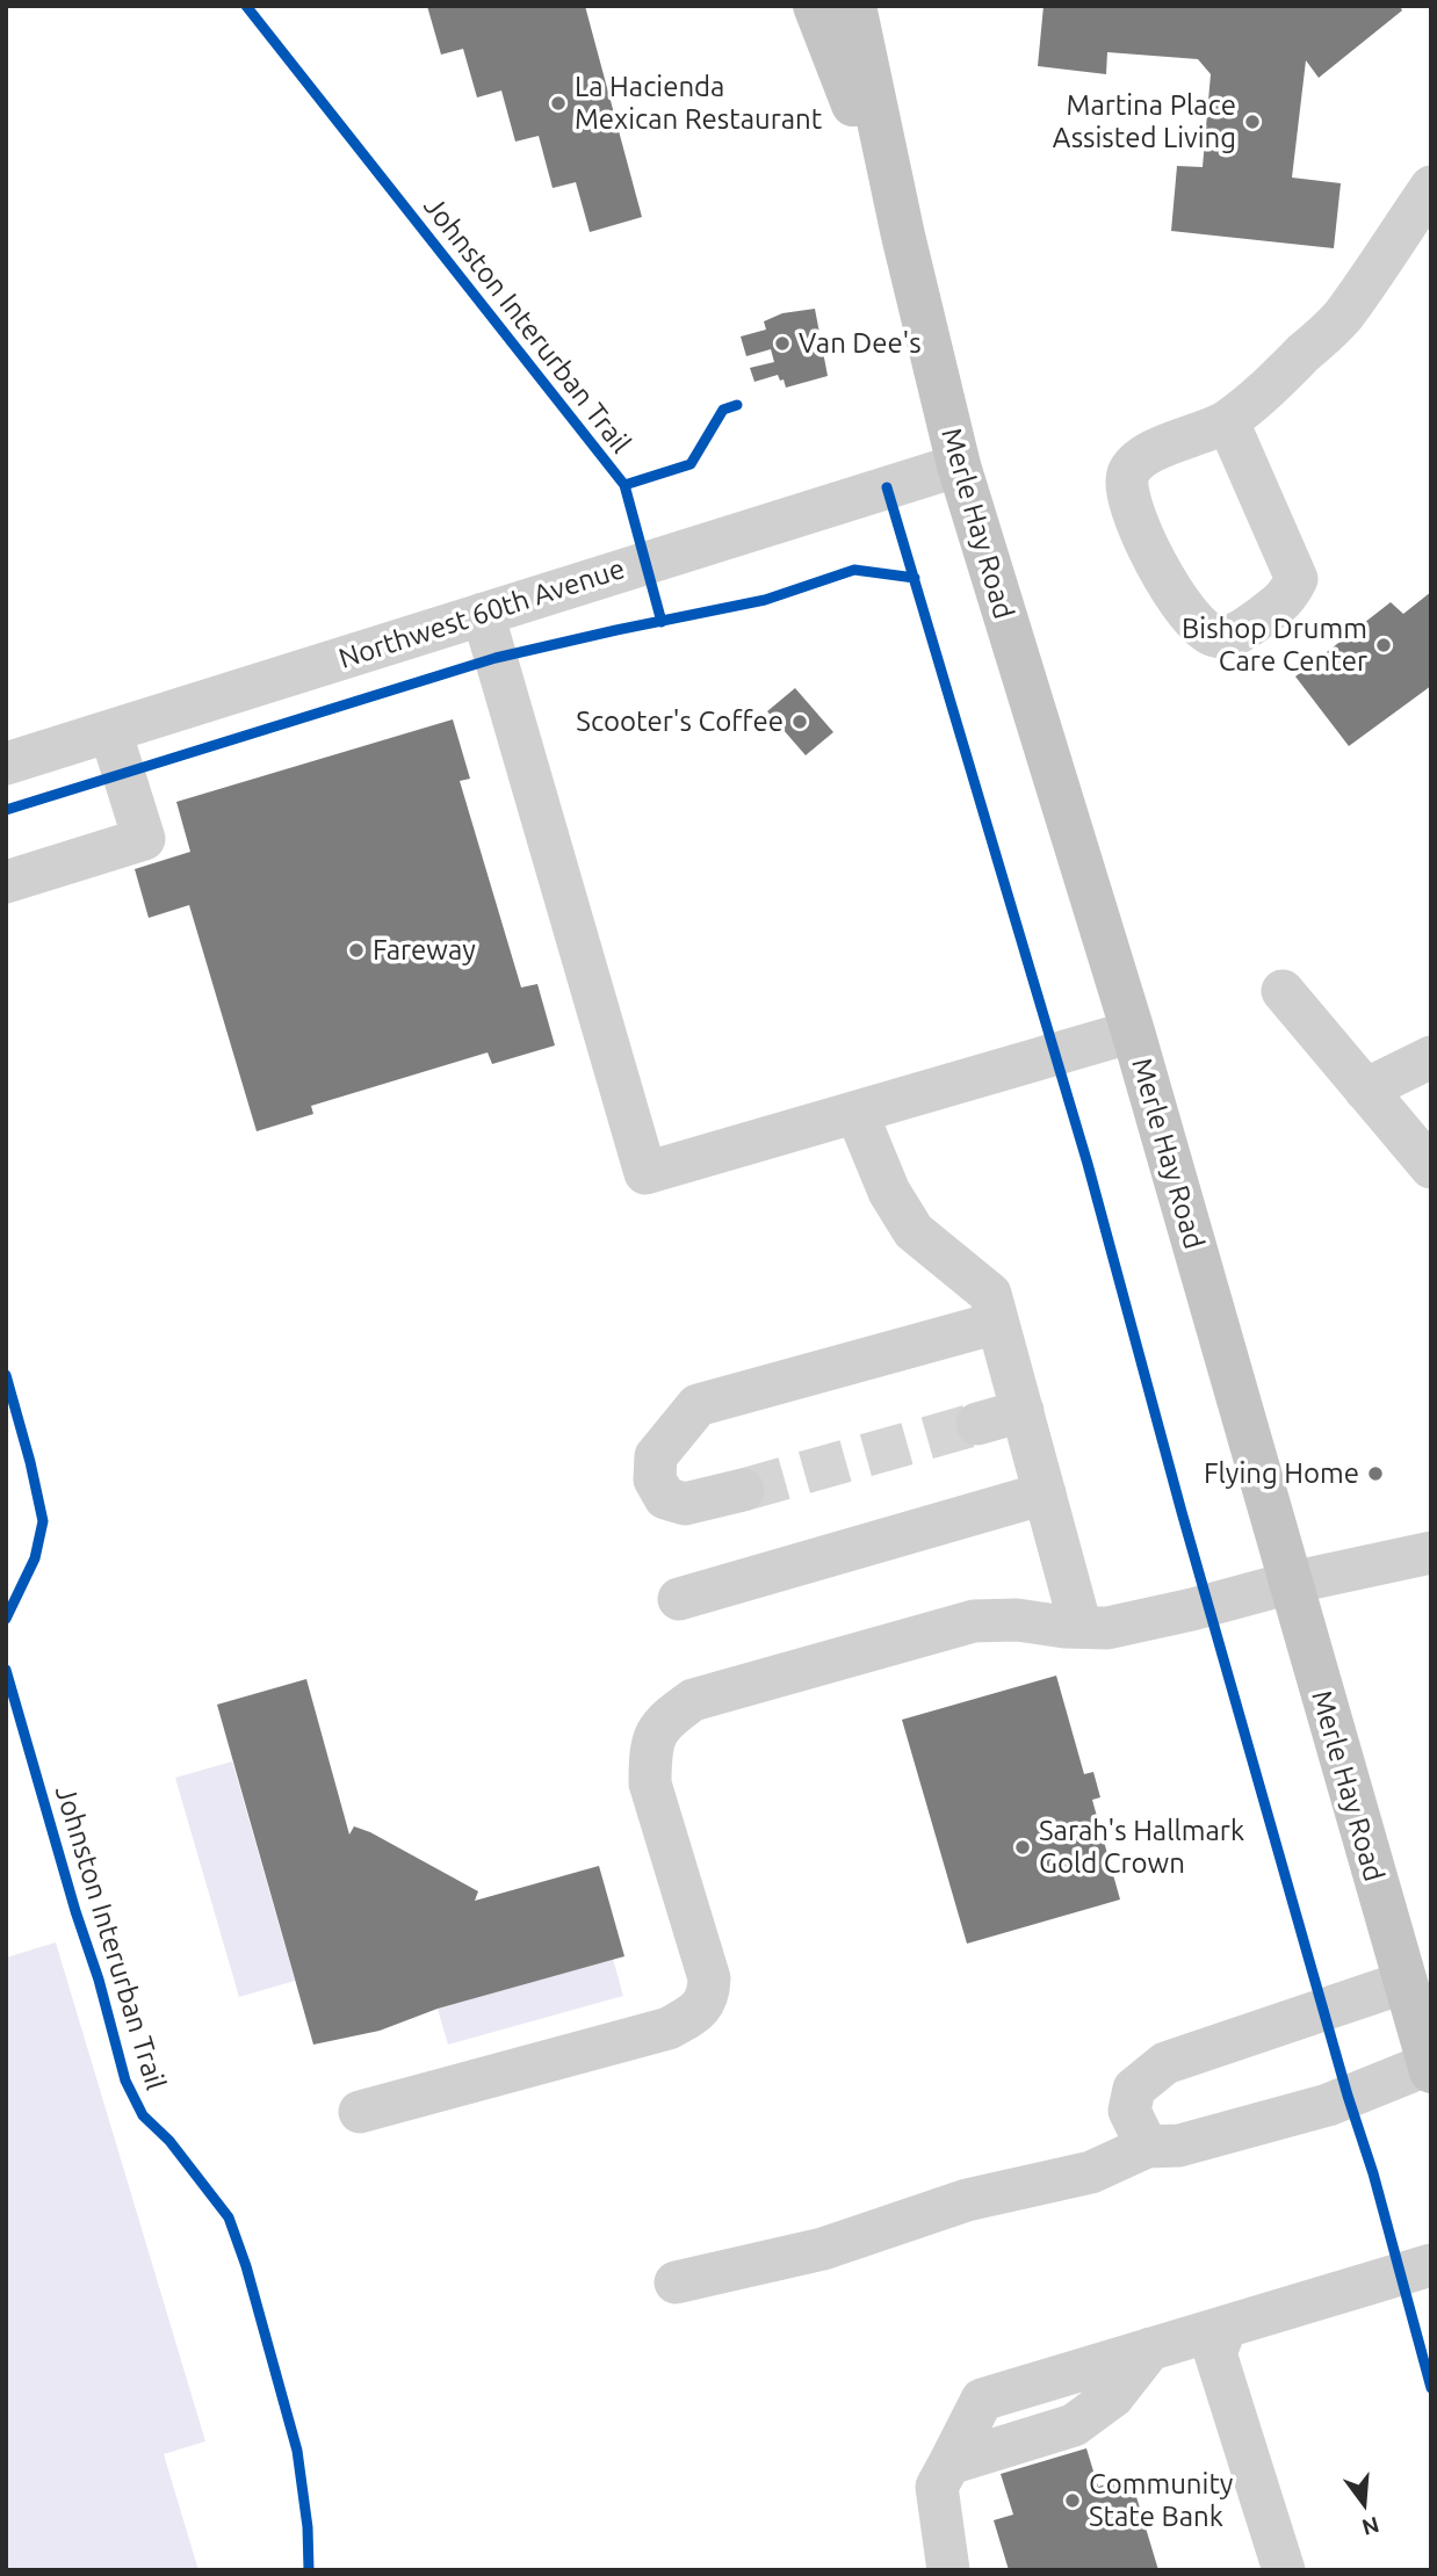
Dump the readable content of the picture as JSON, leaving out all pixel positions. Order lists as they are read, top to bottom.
{
  "streets": {
    "main road": ["Merle Hay Road"],
    "street": ["Northwest 60th Avenue"],
    "cycle path": ["Johnston Interurban Trail"]
  },
  "crossings": [
    ["Merle Hay Road", "Northwest 60th Avenue"]
  ],
  "places": [
    "La Hacienda Mexican Restaurant",
    "Martina Place Assisted Living",
    "Van Dee's",
    "Bishop Drumm Care Center",
    "Scooter's Coffee",
    "Fareway",
    "Flying Home",
    "Sarah's Hallmark Gold Crown",
    "Community State Bank"
  ],
  "north": "bottom"
}
